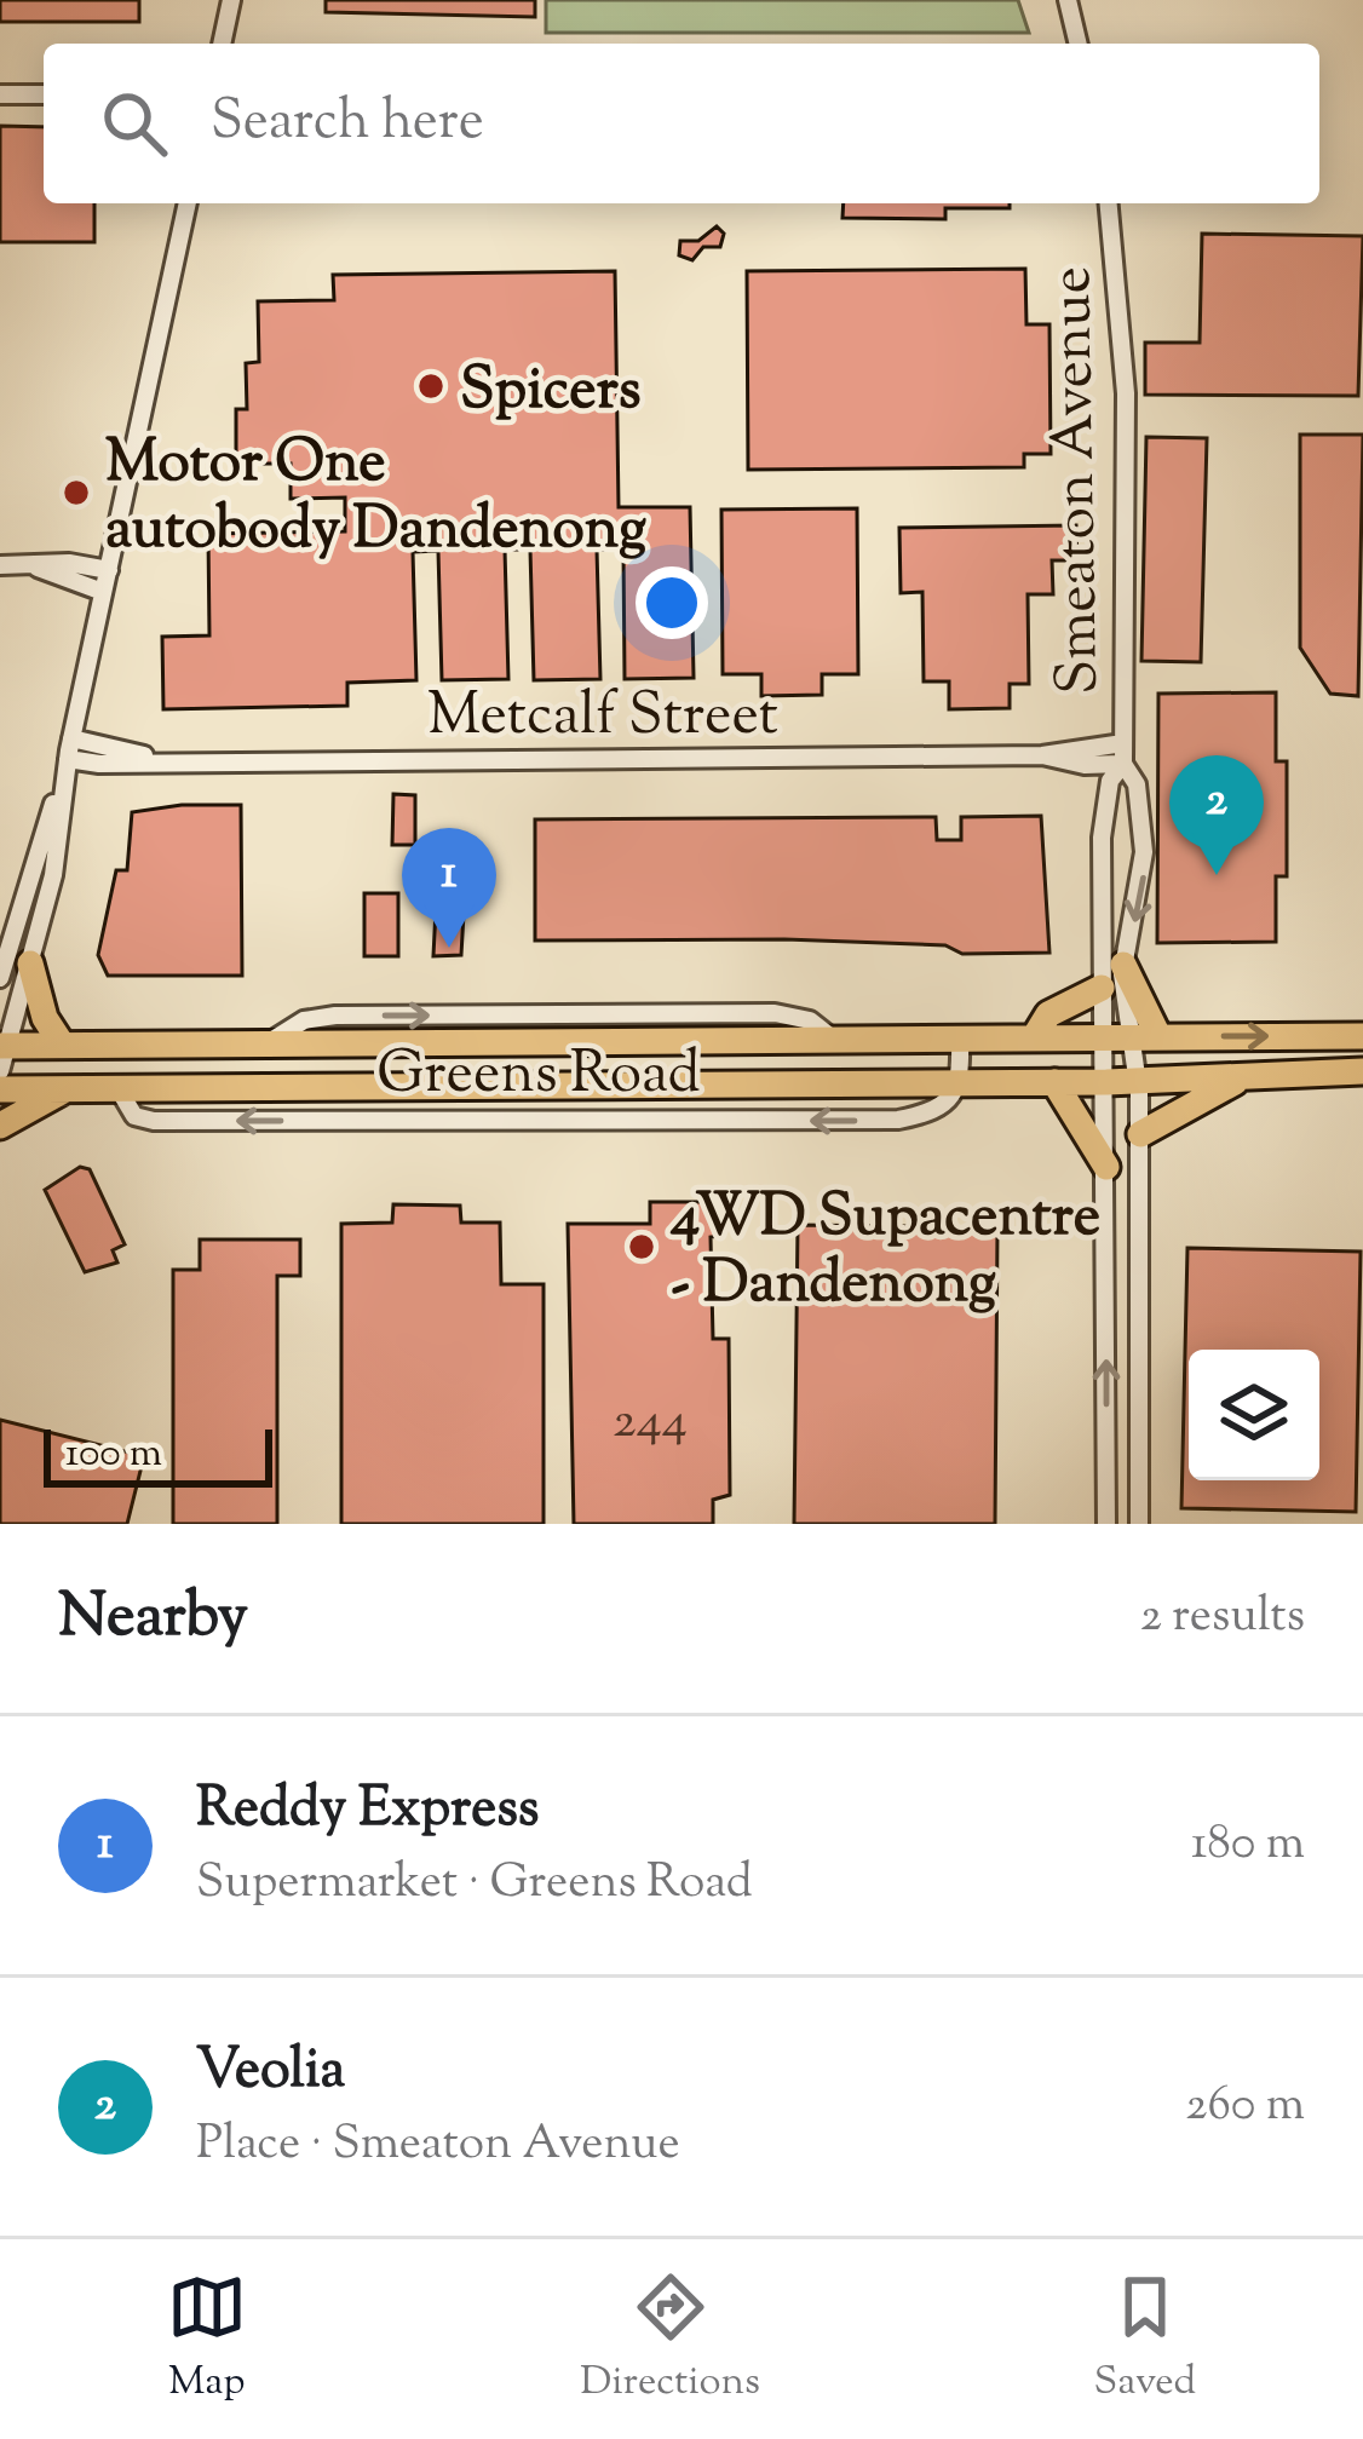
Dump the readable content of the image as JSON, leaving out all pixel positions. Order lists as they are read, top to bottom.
{
  "streets": {
    "main road": ["Greens Road"],
    "street": ["Smeaton Avenue", "Metcalf Street"]
  },
  "crossings": [
    ["Smeaton Avenue", "Metcalf Street"],
    ["Smeaton Avenue", "Greens Road"]
  ],
  "places": ["Spicers", "Motor One autobody Dandenong", "4WD Supacentre - Dandenong"],
  "house_numbers": ["244"],
  "scale_bar": "100 m",
  "page": {
    "search": "Search here",
    "pins": ["2", "1"],
    "scale": "100 m",
    "heading": ["Nearby", "2 results"],
    "list": [
      {
        "mark": "1",
        "name": "Reddy Express",
        "note": "Supermarket · Greens Road",
        "value": "180 m"
      },
      {
        "mark": "2",
        "name": "Veolia",
        "note": "Place · Smeaton Avenue",
        "value": "260 m"
      }
    ],
    "nav": ["Map", "Directions", "Saved"]
  }
}
